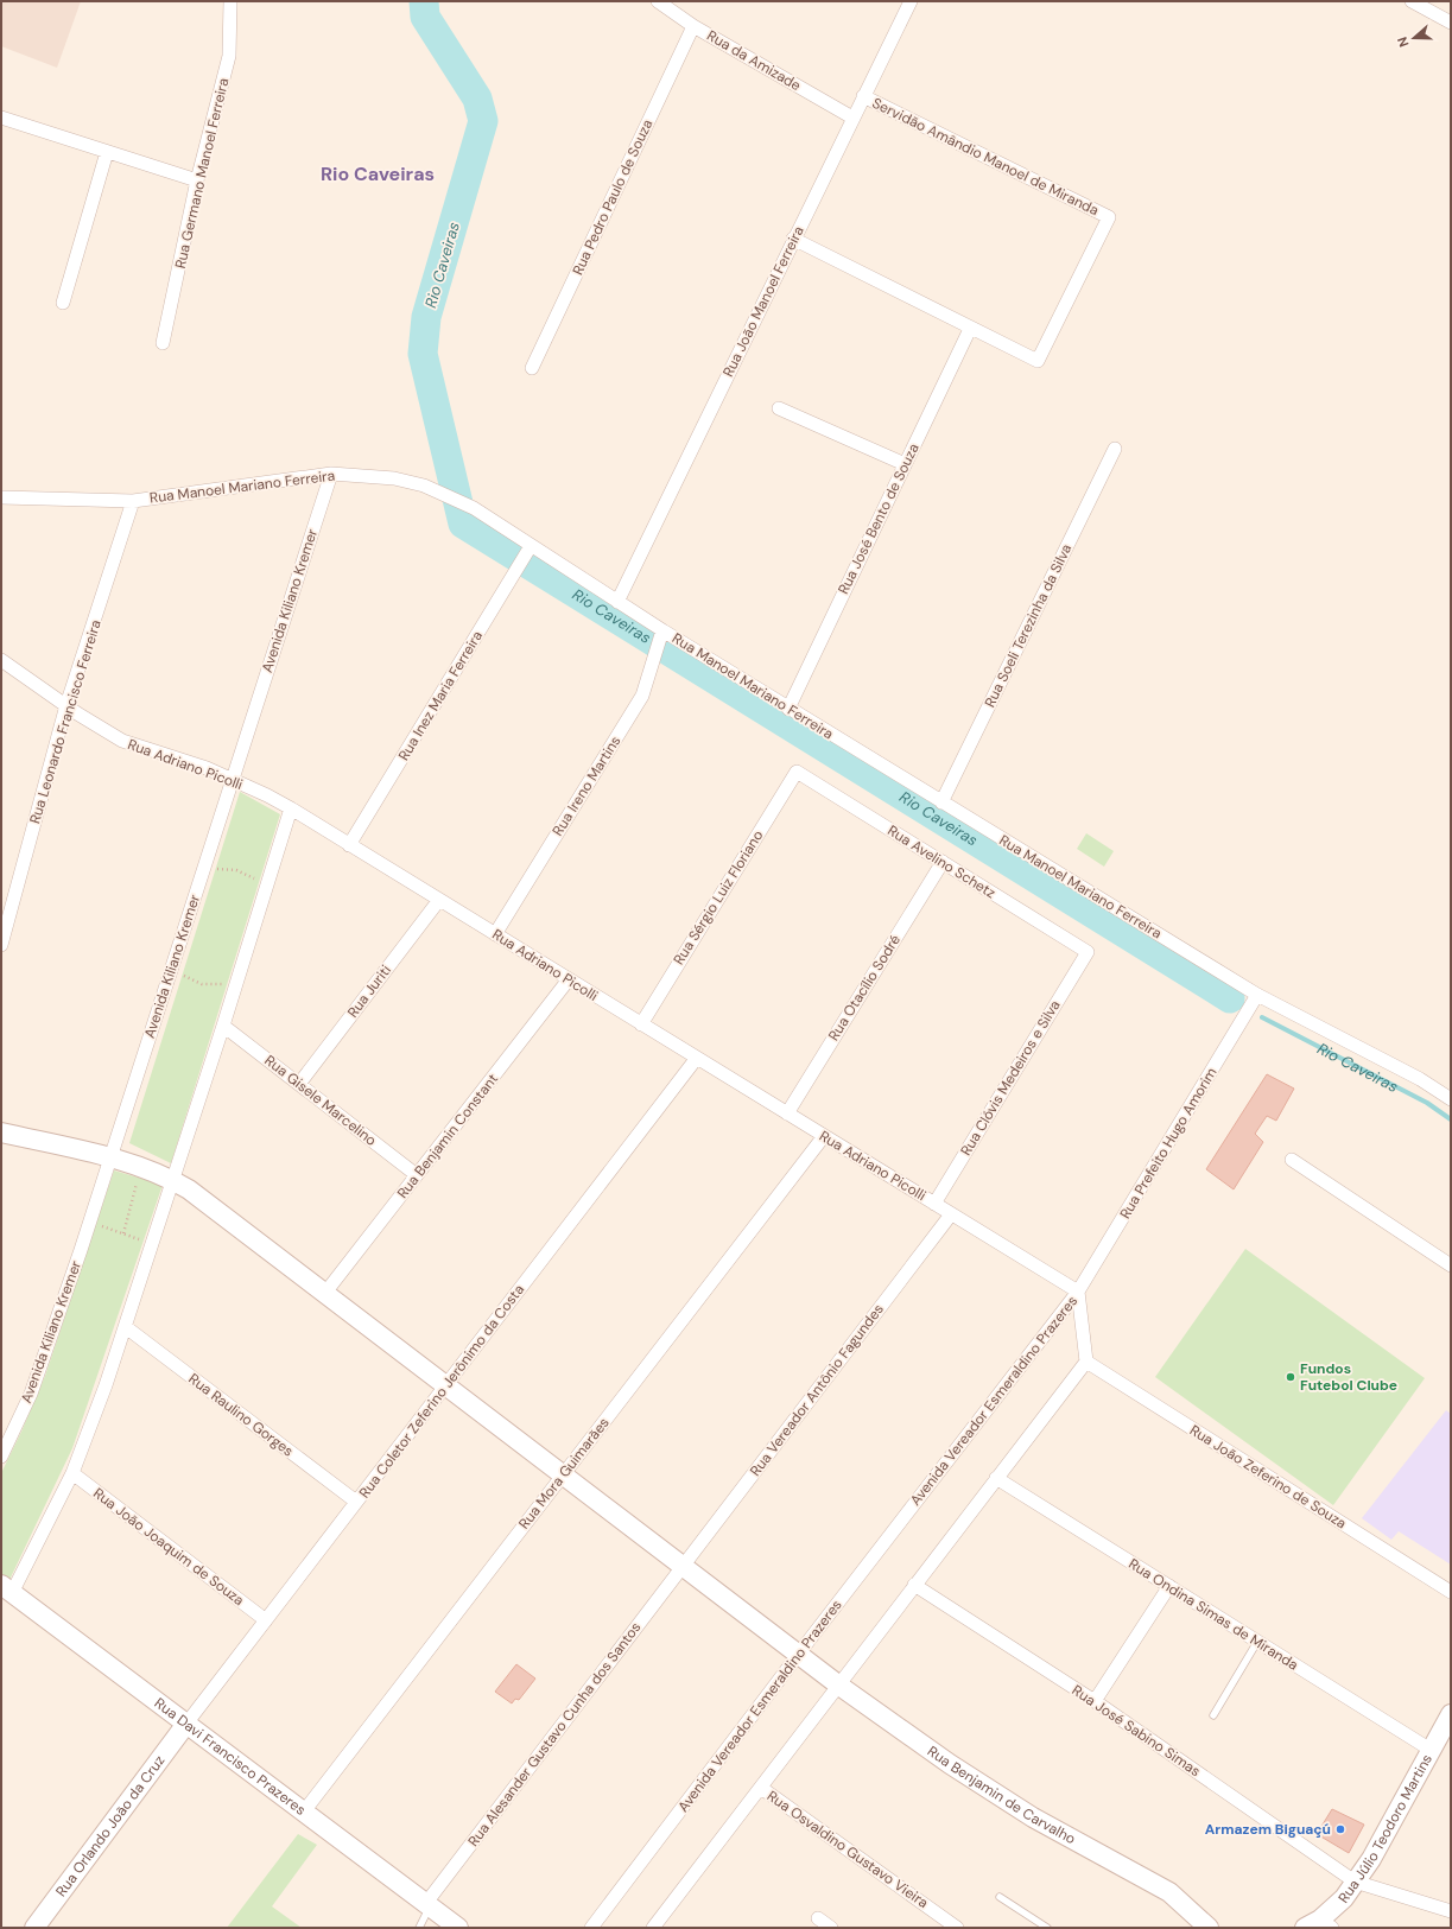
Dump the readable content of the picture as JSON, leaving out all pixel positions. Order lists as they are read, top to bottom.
{
  "streets": {
    "street": [
      "Rua da Amizade",
      "Servidão Amândio Manoel de Miranda",
      "Rua Germano Manoel Ferreira",
      "Rua Pedro Paulo de Souza",
      "Rua João Manoel Ferreira",
      "Rua Manoel Mariano Ferreira",
      "Rua José Bento de Souza",
      "Avenida Kiliano Kremer",
      "Rua Soeli Terezinha da Silva",
      "Rua Inez Maria Ferreira",
      "Rua Leonardo Francisco Ferreira",
      "Rua Adriano Picolli",
      "Rua Ireno Martins",
      "Rua Avelino Schetz",
      "Rua Sérgio Luiz Floriano",
      "Rua Otacílio Sodré",
      "Rua Juriti",
      "Rua Clóvis Medeiros e Silva",
      "Rua Gisele Marcelino",
      "Rua Benjamin Constant",
      "Rua Prefeito Hugo Amorim",
      "Rua Vereador Antônio Fagundes",
      "Rua Coletor Zeferino Jerônimo da Costa",
      "Avenida Vereador Esmeraldino Prazeres",
      "Rua Raulino Gorges",
      "Rua Mora Guimarães",
      "Rua João Zeferino de Souza",
      "Rua João Joaquim de Souza",
      "Rua Ondina Simas de Miranda",
      "Rua José Sabino Simas",
      "Rua Alesander Gustavo Cunha dos Santos",
      "Rua Davi Francisco Prazeres",
      "Rua Benjamin de Carvalho",
      "Rua Orlando João da Cruz",
      "Rua Júlio Teodoro Martins",
      "Rua Osvaldino Gustavo Vieira"
    ]
  },
  "crossings": [
    ["Rua da Amizade", "Rua Pedro Paulo de Souza"],
    ["Rua da Amizade", "Rua João Manoel Ferreira"],
    ["Servidão Amândio Manoel de Miranda", "Rua João Manoel Ferreira"],
    ["Servidão Amândio Manoel de Miranda", "Rua José Bento de Souza"],
    ["Rua João Manoel Ferreira", "Rua Manoel Mariano Ferreira"],
    ["Rua Manoel Mariano Ferreira", "Rua José Bento de Souza"],
    ["Rua Manoel Mariano Ferreira", "Avenida Kiliano Kremer"],
    ["Rua Manoel Mariano Ferreira", "Rua Soeli Terezinha da Silva"],
    ["Rua Manoel Mariano Ferreira", "Rua Inez Maria Ferreira"],
    ["Rua Manoel Mariano Ferreira", "Rua Leonardo Francisco Ferreira"],
    ["Rua Manoel Mariano Ferreira", "Rua Ireno Martins"],
    ["Rua Manoel Mariano Ferreira", "Rua Prefeito Hugo Amorim"],
    ["Avenida Kiliano Kremer", "Rua Adriano Picolli"],
    ["Avenida Kiliano Kremer", "Rua Benjamin de Carvalho"],
    ["Rua Inez Maria Ferreira", "Rua Adriano Picolli"],
    ["Rua Leonardo Francisco Ferreira", "Rua Adriano Picolli"],
    ["Rua Adriano Picolli", "Rua Ireno Martins"],
    ["Rua Adriano Picolli", "Rua Sérgio Luiz Floriano"],
    ["Rua Adriano Picolli", "Rua Otacílio Sodré"],
    ["Rua Adriano Picolli", "Rua Juriti"],
    ["Rua Adriano Picolli", "Rua Clóvis Medeiros e Silva"],
    ["Rua Adriano Picolli", "Rua Benjamin Constant"],
    ["Rua Adriano Picolli", "Rua Prefeito Hugo Amorim"],
    ["Rua Adriano Picolli", "Rua Vereador Antônio Fagundes"],
    ["Rua Adriano Picolli", "Rua Coletor Zeferino Jerônimo da Costa"],
    ["Rua Adriano Picolli", "Avenida Vereador Esmeraldino Prazeres"],
    ["Rua Adriano Picolli", "Rua Mora Guimarães"],
    ["Rua Avelino Schetz", "Rua Sérgio Luiz Floriano"],
    ["Rua Avelino Schetz", "Rua Otacílio Sodré"],
    ["Rua Avelino Schetz", "Rua Clóvis Medeiros e Silva"],
    ["Rua Juriti", "Rua Gisele Marcelino"],
    ["Rua Gisele Marcelino", "Rua Benjamin Constant"],
    ["Rua Benjamin Constant", "Rua Benjamin de Carvalho"],
    ["Rua Prefeito Hugo Amorim", "Avenida Vereador Esmeraldino Prazeres"],
    ["Rua Vereador Antônio Fagundes", "Rua Alesander Gustavo Cunha dos Santos"],
    ["Rua Vereador Antônio Fagundes", "Rua Benjamin de Carvalho"],
    ["Rua Coletor Zeferino Jerônimo da Costa", "Rua Raulino Gorges"],
    ["Rua Coletor Zeferino Jerônimo da Costa", "Rua João Joaquim de Souza"],
    ["Rua Coletor Zeferino Jerônimo da Costa", "Rua Davi Francisco Prazeres"],
    ["Rua Coletor Zeferino Jerônimo da Costa", "Rua Benjamin de Carvalho"],
    ["Rua Coletor Zeferino Jerônimo da Costa", "Rua Orlando João da Cruz"],
    ["Avenida Vereador Esmeraldino Prazeres", "Rua João Zeferino de Souza"],
    ["Avenida Vereador Esmeraldino Prazeres", "Rua Benjamin de Carvalho"],
    ["Rua Mora Guimarães", "Rua Davi Francisco Prazeres"],
    ["Rua Mora Guimarães", "Rua Benjamin de Carvalho"],
    ["Rua Ondina Simas de Miranda", "Rua Júlio Teodoro Martins"],
    ["Rua José Sabino Simas", "Rua Júlio Teodoro Martins"],
    ["Rua Alesander Gustavo Cunha dos Santos", "Rua Davi Francisco Prazeres"],
    ["Rua Alesander Gustavo Cunha dos Santos", "Rua Benjamin de Carvalho"],
    ["Rua Davi Francisco Prazeres", "Rua Orlando João da Cruz"]
  ],
  "districts": ["Rio Caveiras"],
  "water": ["Rio Caveiras"],
  "places": ["Fundos Futebol Clube", "Armazem Biguaçú"],
  "north": "left"
}
